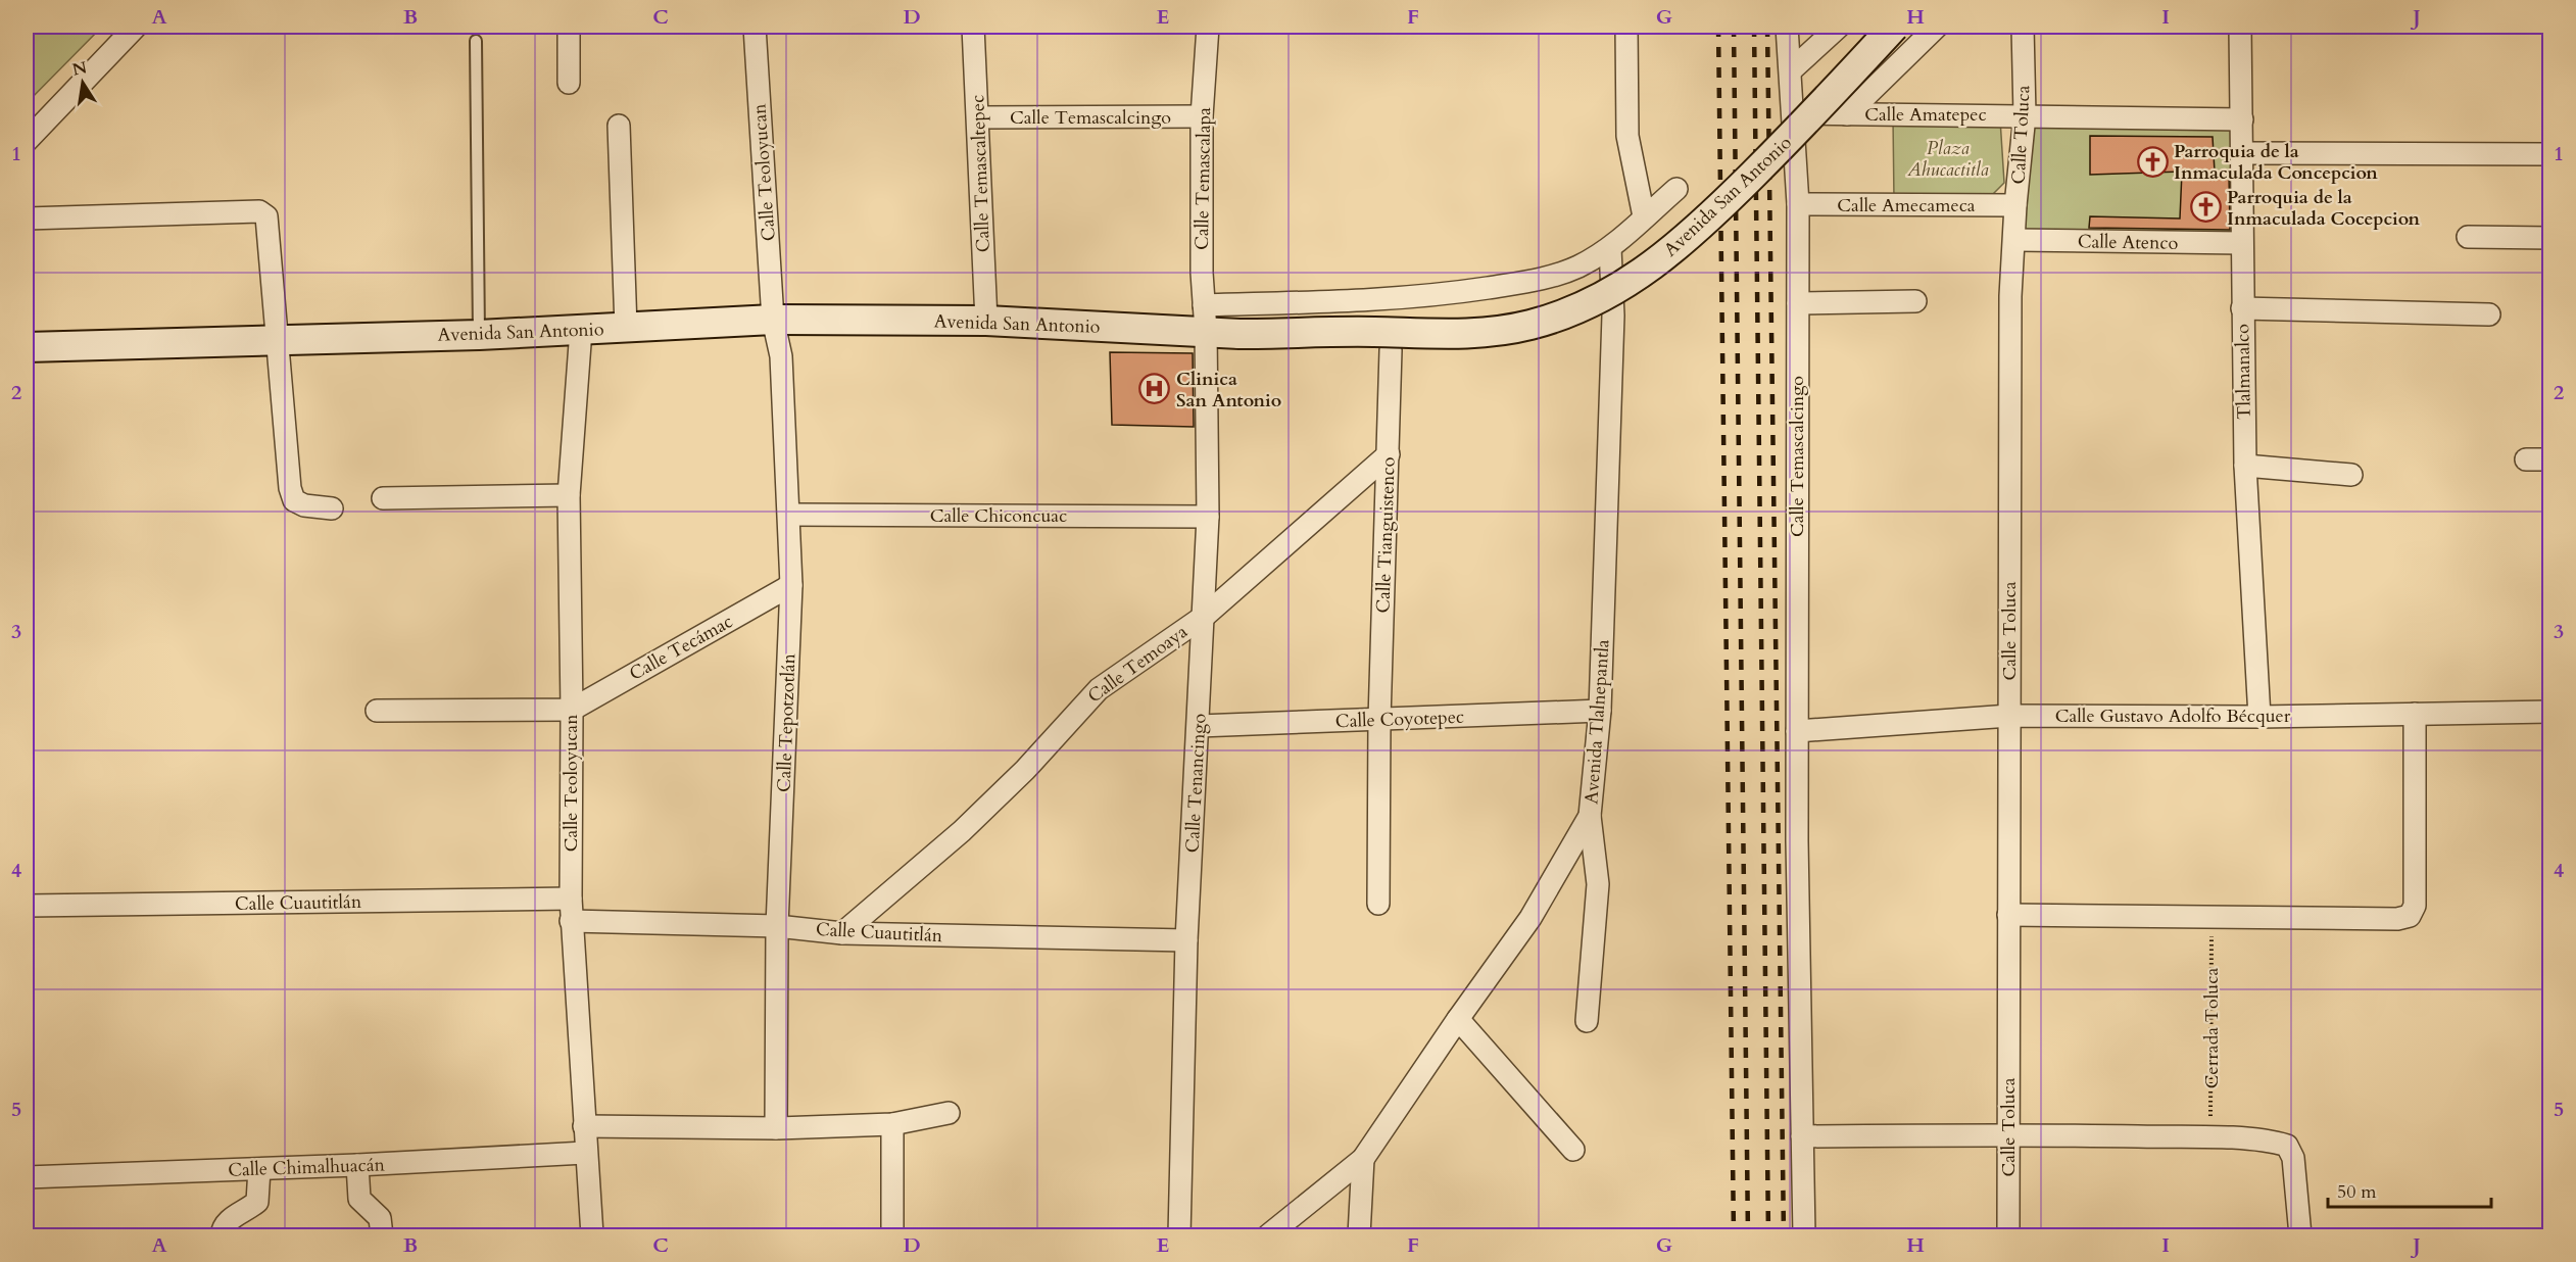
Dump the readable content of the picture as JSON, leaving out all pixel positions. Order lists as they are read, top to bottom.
{
  "streets": {
    "main road": ["Avenida San Antonio"],
    "street": [
      "Calle Amatepec",
      "Calle Temascalcingo",
      "Calle Toluca",
      "Calle Teoloyucan",
      "Calle Temascaltepec",
      "Calle Temascalapa",
      "Calle Amecameca",
      "Calle Atenco",
      "Tlalmanalco",
      "Calle Chiconcuac",
      "Calle Tianguistenco",
      "Calle Tecámac",
      "Calle Temoaya",
      "Calle Gustavo Adolfo Bécquer",
      "Calle Coyotepec",
      "Avenida Tlalnepantla",
      "Calle Tepotzotlán",
      "Calle Tenancingo",
      "Calle Cuautitlán",
      "Calle Chimalhuacán"
    ],
    "path": ["Cerrada Toluca"]
  },
  "crossings": [
    ["Calle Amatepec", "Calle Temascalcingo"],
    ["Calle Amatepec", "Calle Toluca"],
    ["Calle Amatepec", "Tlalmanalco"],
    ["Calle Temascalcingo", "Calle Temascaltepec"],
    ["Calle Temascalcingo", "Calle Temascalapa"],
    ["Calle Temascalcingo", "Calle Amecameca"],
    ["Calle Temascalcingo", "Calle Gustavo Adolfo Bécquer"],
    ["Calle Toluca", "Calle Amecameca"],
    ["Calle Toluca", "Calle Atenco"],
    ["Calle Toluca", "Calle Gustavo Adolfo Bécquer"],
    ["Calle Teoloyucan", "Avenida San Antonio"],
    ["Calle Teoloyucan", "Calle Tecámac"],
    ["Calle Teoloyucan", "Calle Tepotzotlán"],
    ["Calle Teoloyucan", "Calle Cuautitlán"],
    ["Calle Teoloyucan", "Calle Chimalhuacán"],
    ["Calle Temascaltepec", "Avenida San Antonio"],
    ["Calle Temascalapa", "Avenida San Antonio"],
    ["Calle Temascalapa", "Calle Tenancingo"],
    ["Avenida San Antonio", "Avenida Tlalnepantla"],
    ["Avenida San Antonio", "Calle Tepotzotlán"],
    ["Avenida San Antonio", "Calle Tenancingo"],
    ["Calle Atenco", "Tlalmanalco"],
    ["Tlalmanalco", "Calle Gustavo Adolfo Bécquer"],
    ["Calle Chiconcuac", "Calle Tepotzotlán"],
    ["Calle Chiconcuac", "Calle Tenancingo"],
    ["Calle Tianguistenco", "Calle Temoaya"],
    ["Calle Tianguistenco", "Calle Coyotepec"],
    ["Calle Tecámac", "Calle Tepotzotlán"],
    ["Calle Temoaya", "Calle Tenancingo"],
    ["Calle Temoaya", "Calle Cuautitlán"],
    ["Calle Coyotepec", "Avenida Tlalnepantla"],
    ["Calle Coyotepec", "Calle Tenancingo"],
    ["Calle Tepotzotlán", "Calle Cuautitlán"],
    ["Calle Tenancingo", "Calle Cuautitlán"]
  ],
  "parks": ["Plaza Ahucactitla"],
  "places": {
    "church": ["Parroquia de la Inmaculada Concepcion", "Parroquia de la Inmaculada Cocepcion"],
    "hospital": ["Clinica San Antonio"]
  },
  "scale_bar": "50 m",
  "north": "top",
  "grid": {
    "columns": [
      "A",
      "B",
      "C",
      "D",
      "E",
      "F",
      "G",
      "H",
      "I",
      "J"
    ],
    "rows": [
      "1",
      "2",
      "3",
      "4",
      "5"
    ]
  }
}
